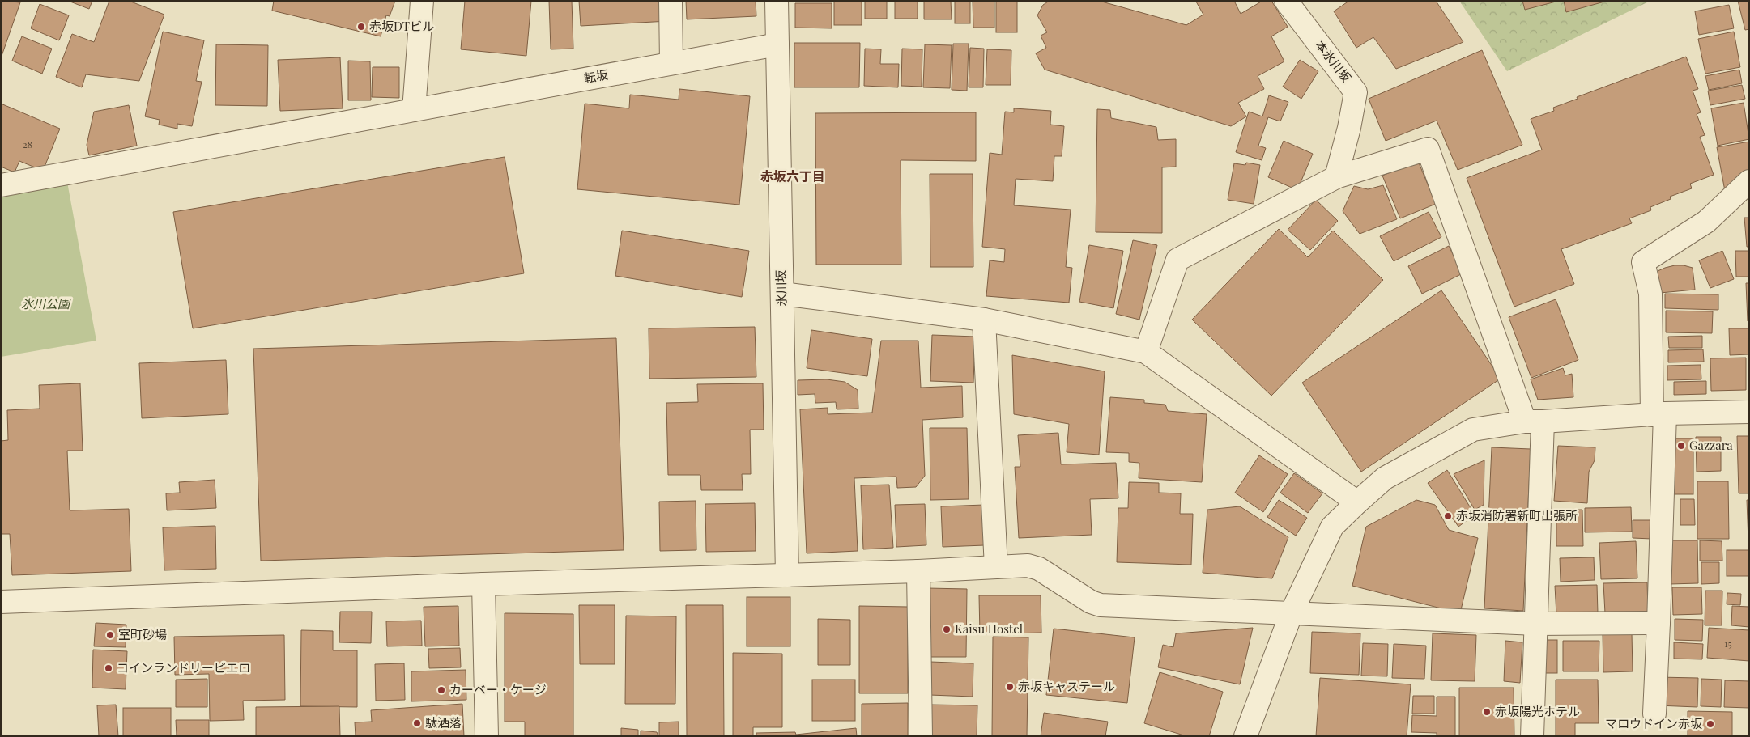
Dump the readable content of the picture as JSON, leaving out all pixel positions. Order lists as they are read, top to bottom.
{
  "streets": {
    "street": ["本氷川坂", "転坂", "氷川坂"]
  },
  "crossings": [
    ["転坂", "氷川坂"]
  ],
  "districts": ["赤坂六丁目"],
  "parks": ["氷川公園"],
  "places": [
    "赤坂DTビル",
    "Gazzara",
    "赤坂消防署新町出張所",
    "Kaisu Hostel",
    "室町砂場",
    "コインランドリーピエロ",
    "赤坂キャステール",
    "カーベー・ケージ",
    "赤坂陽光ホテル",
    "駄洒落",
    "マロウドイン赤坂"
  ],
  "house_numbers": ["28", "15"]
}
